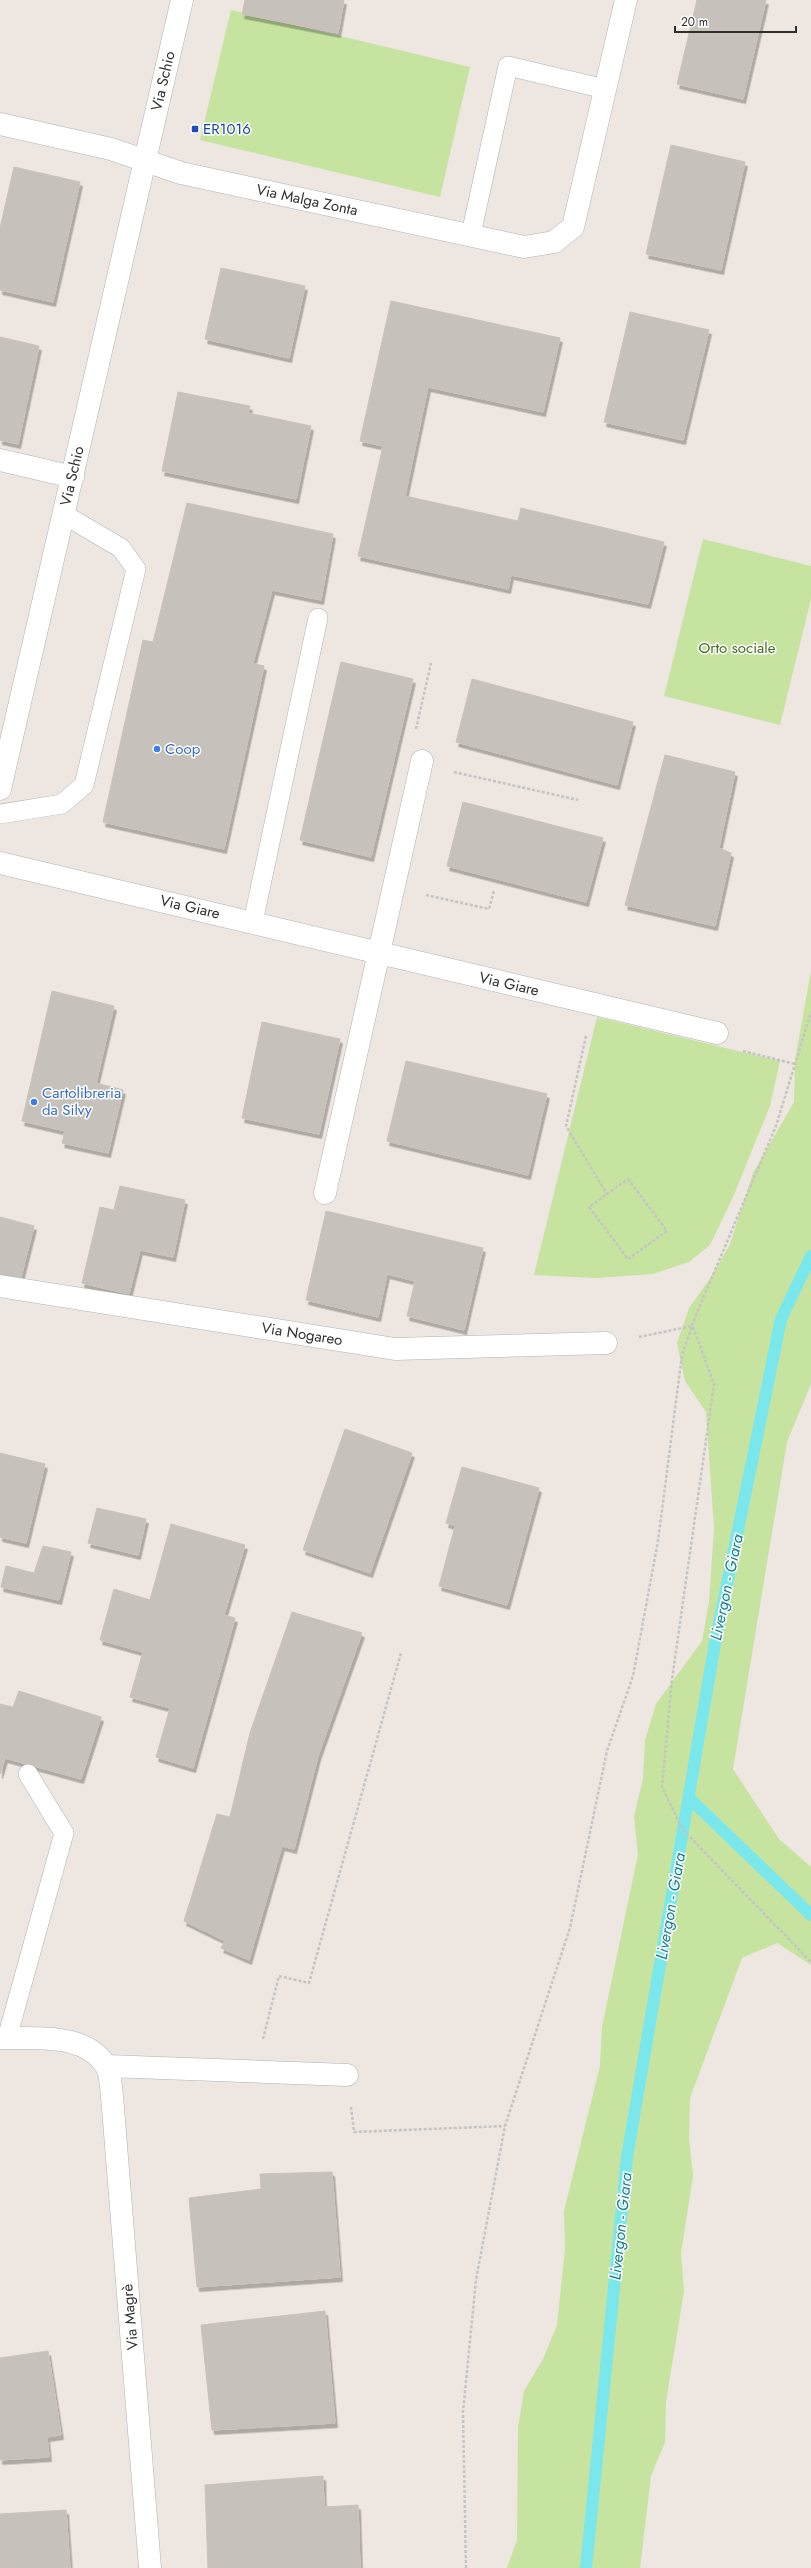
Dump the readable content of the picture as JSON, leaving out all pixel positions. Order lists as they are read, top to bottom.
{
  "streets": {
    "street": [
      "Via Schio",
      "Via Malga Zonta",
      "Via Giare",
      "Via Nogareo",
      "Via Magrè"
    ]
  },
  "crossings": [
    ["Via Schio", "Via Malga Zonta"]
  ],
  "water": ["Livergon - Giara"],
  "parks": ["Orto sociale"],
  "places": {
    "transit": ["ER1016"],
    "other": ["Coop", "Cartolibreria da Silvy"]
  },
  "scale_bar": "20 m"
}
